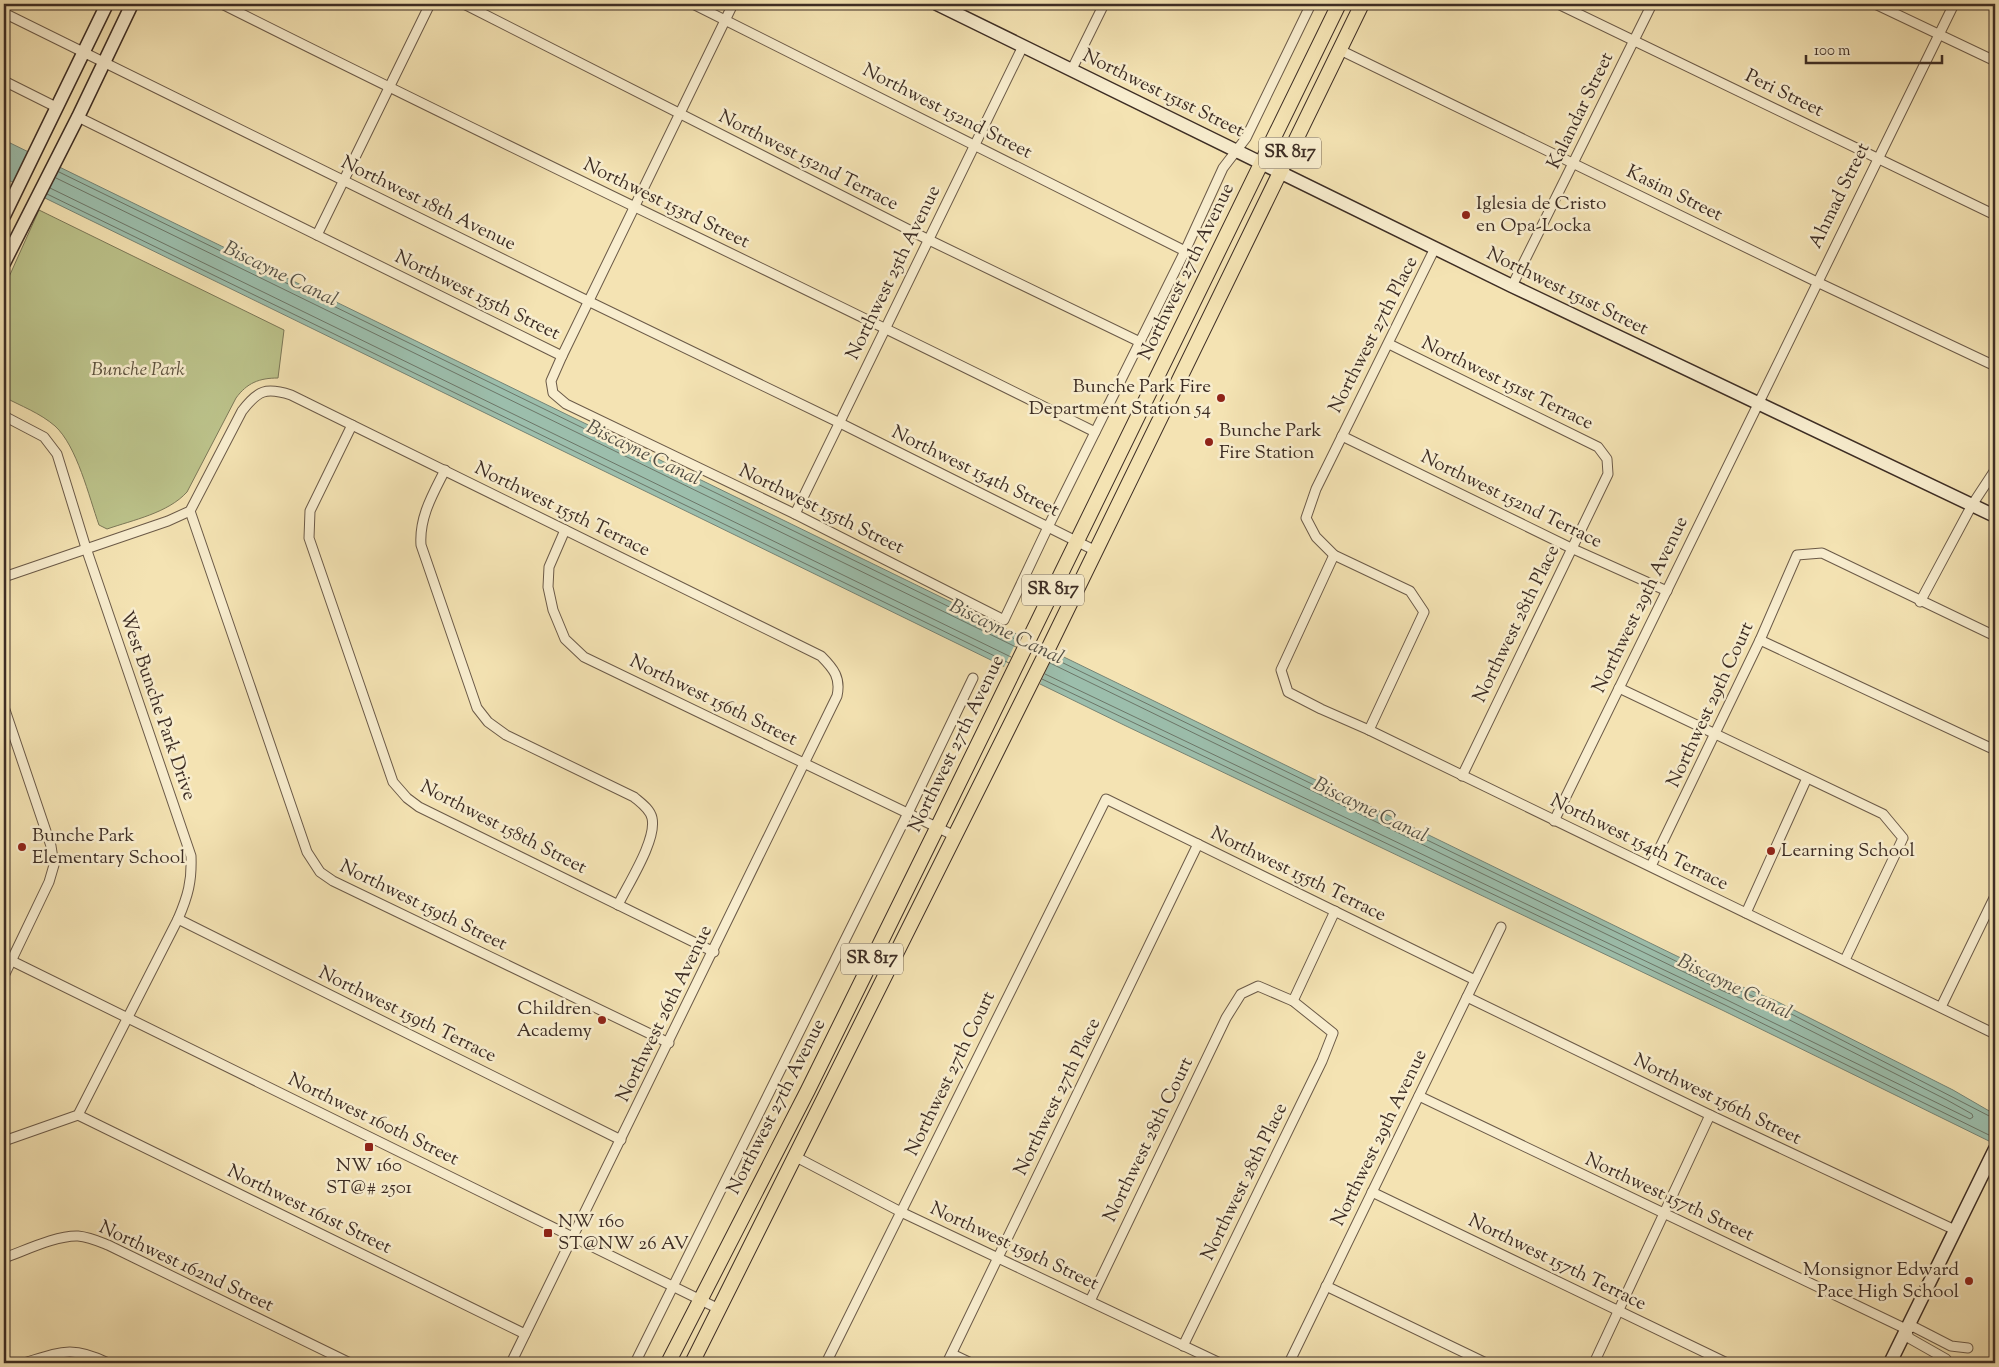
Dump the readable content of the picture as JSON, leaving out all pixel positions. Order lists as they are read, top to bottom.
{
  "streets": {
    "main road": ["SR 817", "Northwest 27th Avenue"],
    "street": [
      "Northwest 151st Street",
      "Peri Street",
      "Kalandar Street",
      "Northwest 152nd Street",
      "Northwest 152nd Terrace",
      "Kasim Street",
      "Ahmad Street",
      "Northwest 18th Avenue",
      "Northwest 153rd Street",
      "Northwest 25th Avenue",
      "Northwest 155th Street",
      "Northwest 27th Place",
      "Northwest 151st Terrace",
      "Northwest 154th Street",
      "Northwest 155th Terrace",
      "Northwest 29th Avenue",
      "Northwest 28th Place",
      "Northwest 156th Street",
      "Northwest 29th Court",
      "West Bunche Park Drive",
      "Northwest 158th Street",
      "Northwest 154th Terrace",
      "Northwest 159th Street",
      "Northwest 26th Avenue",
      "Northwest 159th Terrace",
      "Northwest 27th Court",
      "Northwest 160th Street",
      "Northwest 28th Court",
      "Northwest 157th Street",
      "Northwest 161st Street",
      "Northwest 157th Terrace",
      "Northwest 162nd Street"
    ]
  },
  "crossings": [
    ["Northwest 151st Street", "Kalandar Street"],
    ["Northwest 151st Street", "Ahmad Street"],
    ["Northwest 151st Street", "Northwest 27th Avenue"],
    ["Northwest 151st Street", "Northwest 25th Avenue"],
    ["Northwest 151st Street", "Northwest 27th Place"],
    ["Northwest 151st Street", "Northwest 29th Avenue"],
    ["Peri Street", "Kalandar Street"],
    ["Peri Street", "Ahmad Street"],
    ["Kalandar Street", "Kasim Street"],
    ["Northwest 152nd Street", "Northwest 27th Avenue"],
    ["Northwest 152nd Street", "Northwest 25th Avenue"],
    ["Northwest 152nd Terrace", "Northwest 27th Avenue"],
    ["Northwest 152nd Terrace", "Northwest 25th Avenue"],
    ["Northwest 152nd Terrace", "Northwest 27th Place"],
    ["Northwest 152nd Terrace", "Northwest 29th Avenue"],
    ["Northwest 152nd Terrace", "Northwest 28th Place"],
    ["Kasim Street", "Ahmad Street"],
    ["Kasim Street", "Northwest 27th Avenue"],
    ["Ahmad Street", "Northwest 29th Avenue"],
    ["Northwest 18th Avenue", "Northwest 25th Avenue"],
    ["Northwest 18th Avenue", "Northwest 154th Street"],
    ["Northwest 153rd Street", "Northwest 27th Avenue"],
    ["Northwest 153rd Street", "Northwest 25th Avenue"],
    ["Northwest 27th Avenue", "Northwest 155th Street"],
    ["Northwest 27th Avenue", "Northwest 154th Street"],
    ["Northwest 27th Avenue", "Northwest 156th Street"],
    ["Northwest 27th Avenue", "Northwest 159th Street"],
    ["Northwest 27th Avenue", "Northwest 160th Street"],
    ["Northwest 25th Avenue", "Northwest 155th Street"],
    ["Northwest 25th Avenue", "Northwest 154th Street"],
    ["Northwest 27th Place", "Northwest 151st Terrace"],
    ["Northwest 27th Place", "Northwest 155th Terrace"],
    ["Northwest 27th Place", "Northwest 154th Terrace"],
    ["Northwest 27th Place", "Northwest 159th Street"],
    ["Northwest 151st Terrace", "Northwest 28th Place"],
    ["Northwest 155th Terrace", "Northwest 29th Avenue"],
    ["Northwest 155th Terrace", "Northwest 156th Street"],
    ["Northwest 155th Terrace", "Northwest 158th Street"],
    ["Northwest 155th Terrace", "Northwest 159th Street"],
    ["Northwest 155th Terrace", "Northwest 26th Avenue"],
    ["Northwest 155th Terrace", "Northwest 27th Court"],
    ["Northwest 29th Avenue", "Northwest 156th Street"],
    ["Northwest 29th Avenue", "Northwest 154th Terrace"],
    ["Northwest 29th Avenue", "Northwest 157th Street"],
    ["Northwest 29th Avenue", "Northwest 157th Terrace"],
    ["Northwest 28th Place", "Northwest 154th Terrace"],
    ["Northwest 28th Place", "Northwest 159th Street"],
    ["Northwest 28th Place", "Northwest 28th Court"],
    ["Northwest 156th Street", "Northwest 26th Avenue"],
    ["Northwest 29th Court", "Northwest 154th Terrace"],
    ["West Bunche Park Drive", "Northwest 159th Terrace"],
    ["West Bunche Park Drive", "Northwest 160th Street"],
    ["West Bunche Park Drive", "Northwest 161st Street"],
    ["Northwest 158th Street", "Northwest 26th Avenue"],
    ["Northwest 159th Street", "Northwest 26th Avenue"],
    ["Northwest 159th Street", "Northwest 27th Court"],
    ["Northwest 159th Street", "Northwest 28th Court"],
    ["Northwest 26th Avenue", "Northwest 159th Terrace"],
    ["Northwest 26th Avenue", "Northwest 160th Street"],
    ["Northwest 26th Avenue", "Northwest 161st Street"]
  ],
  "water": ["Biscayne Canal"],
  "parks": ["Bunche Park"],
  "places": {
    "other": [
      "Iglesia de Cristo en Opa-Locka",
      "Bunche Park Fire Department Station 54",
      "Bunche Park Fire Station",
      "Bunche Park Elementary School",
      "Learning School",
      "Children Academy",
      "Monsignor Edward Pace High School"
    ],
    "transit": ["NW 160 ST@# 2501", "NW 160 ST@NW 26 AV"]
  },
  "scale_bar": "100 m"
}
